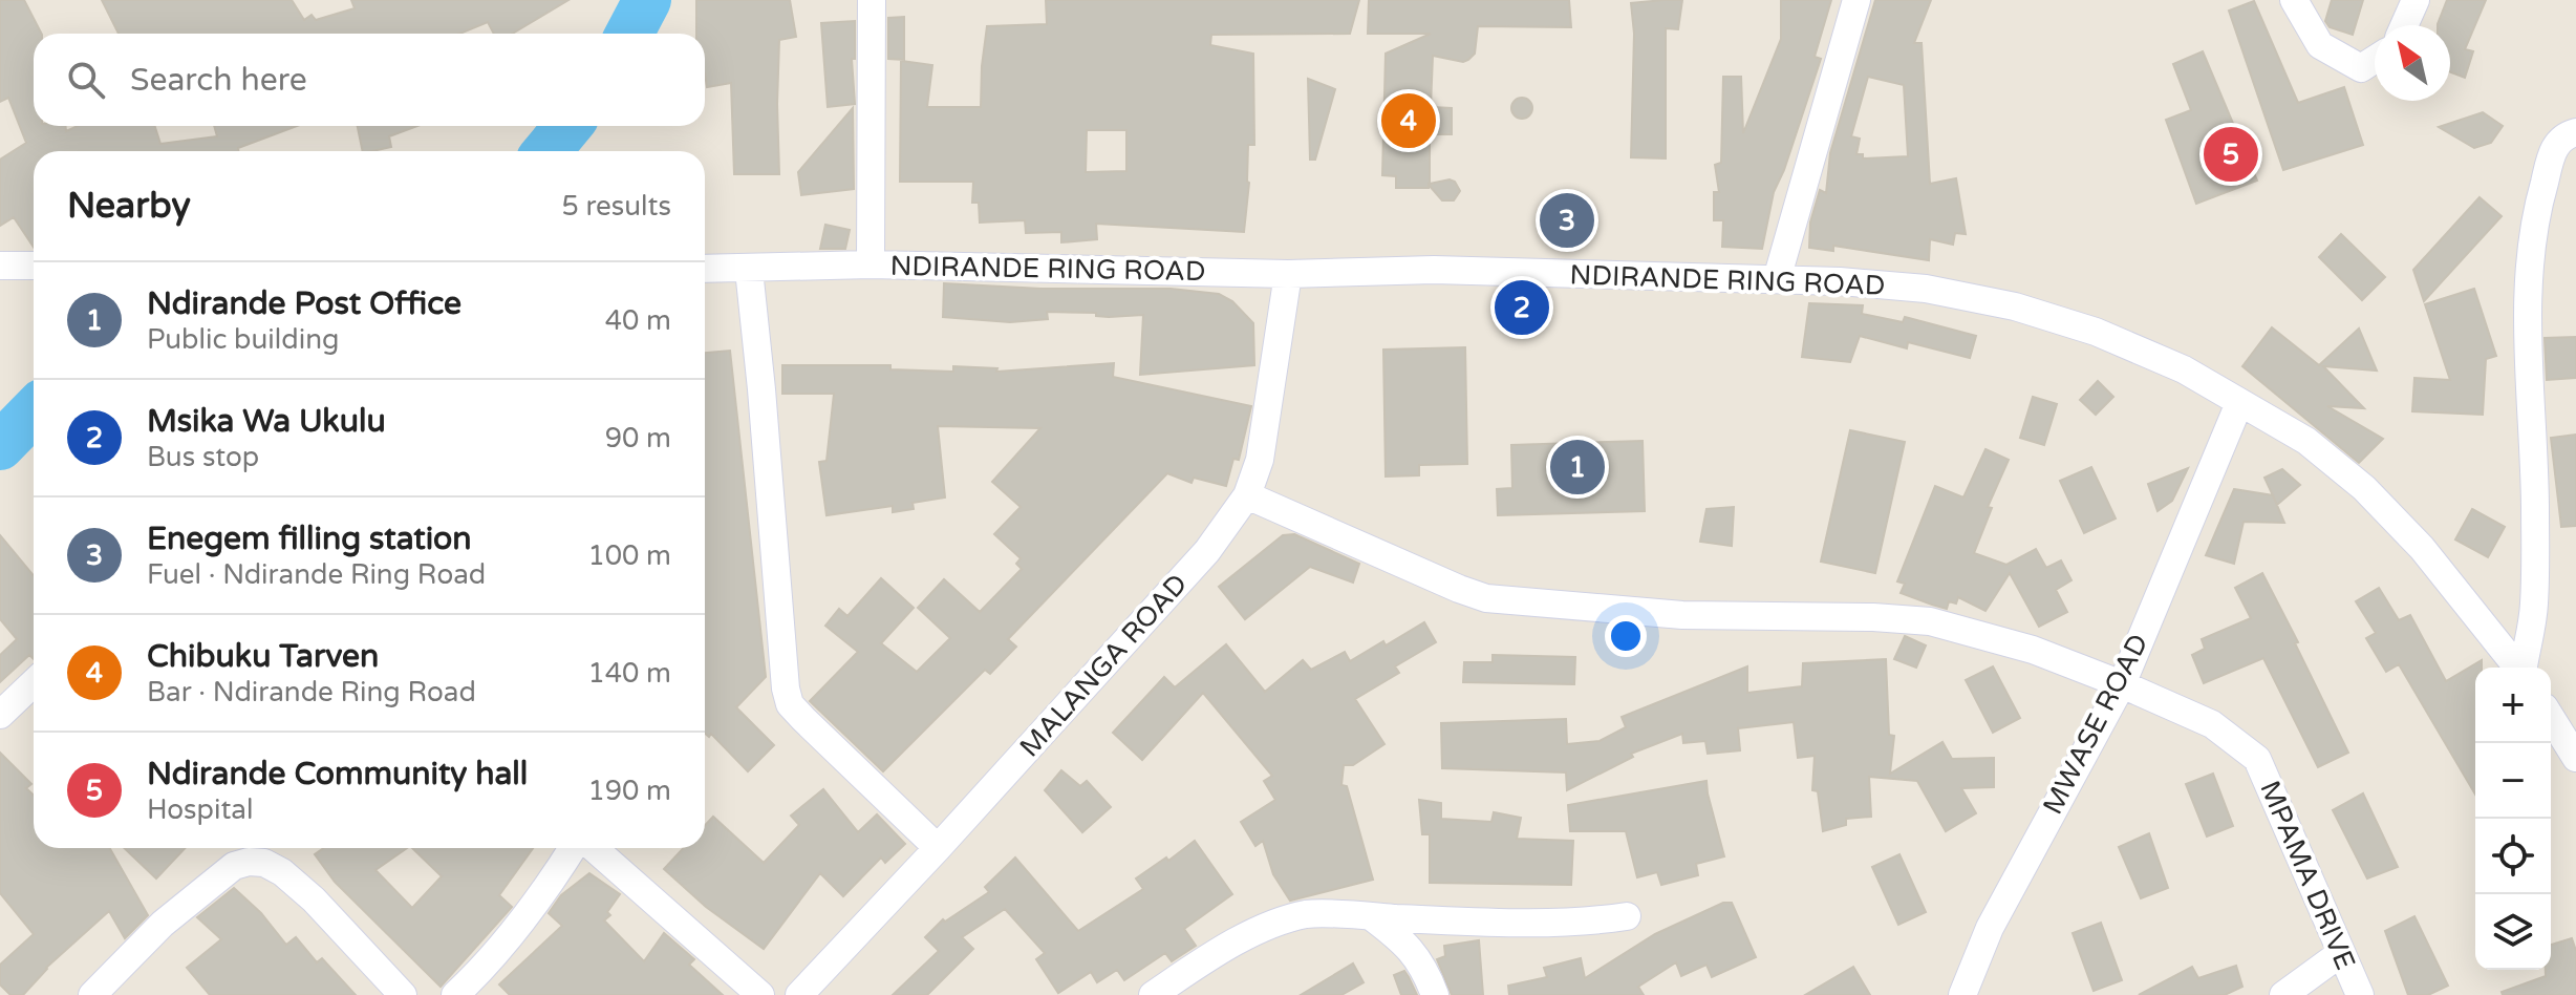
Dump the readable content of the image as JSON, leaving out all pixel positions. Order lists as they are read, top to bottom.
{
  "streets": {
    "street": [
      "NDIRANDE RING ROAD",
      "MALANGA ROAD",
      "MWASE ROAD",
      "MPAMA DRIVE"
    ]
  },
  "crossings": [
    ["NDIRANDE RING ROAD", "MALANGA ROAD"],
    ["NDIRANDE RING ROAD", "MWASE ROAD"],
    ["MALANGA ROAD", "MPAMA DRIVE"],
    ["MWASE ROAD", "MPAMA DRIVE"]
  ],
  "north": "top left",
  "page": {
    "search": "Search here",
    "pins": [
      "4",
      "5",
      "3",
      "2",
      "1"
    ],
    "heading": ["Nearby", "5 results"],
    "list": [
      {
        "mark": "1",
        "name": "Ndirande Post Office",
        "note": "Public building",
        "value": "40 m"
      },
      {
        "mark": "2",
        "name": "Msika Wa Ukulu",
        "note": "Bus stop",
        "value": "90 m"
      },
      {
        "mark": "3",
        "name": "Enegem filling station",
        "note": "Fuel · Ndirande Ring Road",
        "value": "100 m"
      },
      {
        "mark": "4",
        "name": "Chibuku Tarven",
        "note": "Bar · Ndirande Ring Road",
        "value": "140 m"
      },
      {
        "mark": "5",
        "name": "Ndirande Community hall",
        "note": "Hospital",
        "value": "190 m"
      }
    ],
    "map_buttons": ["+", "−"]
  }
}
